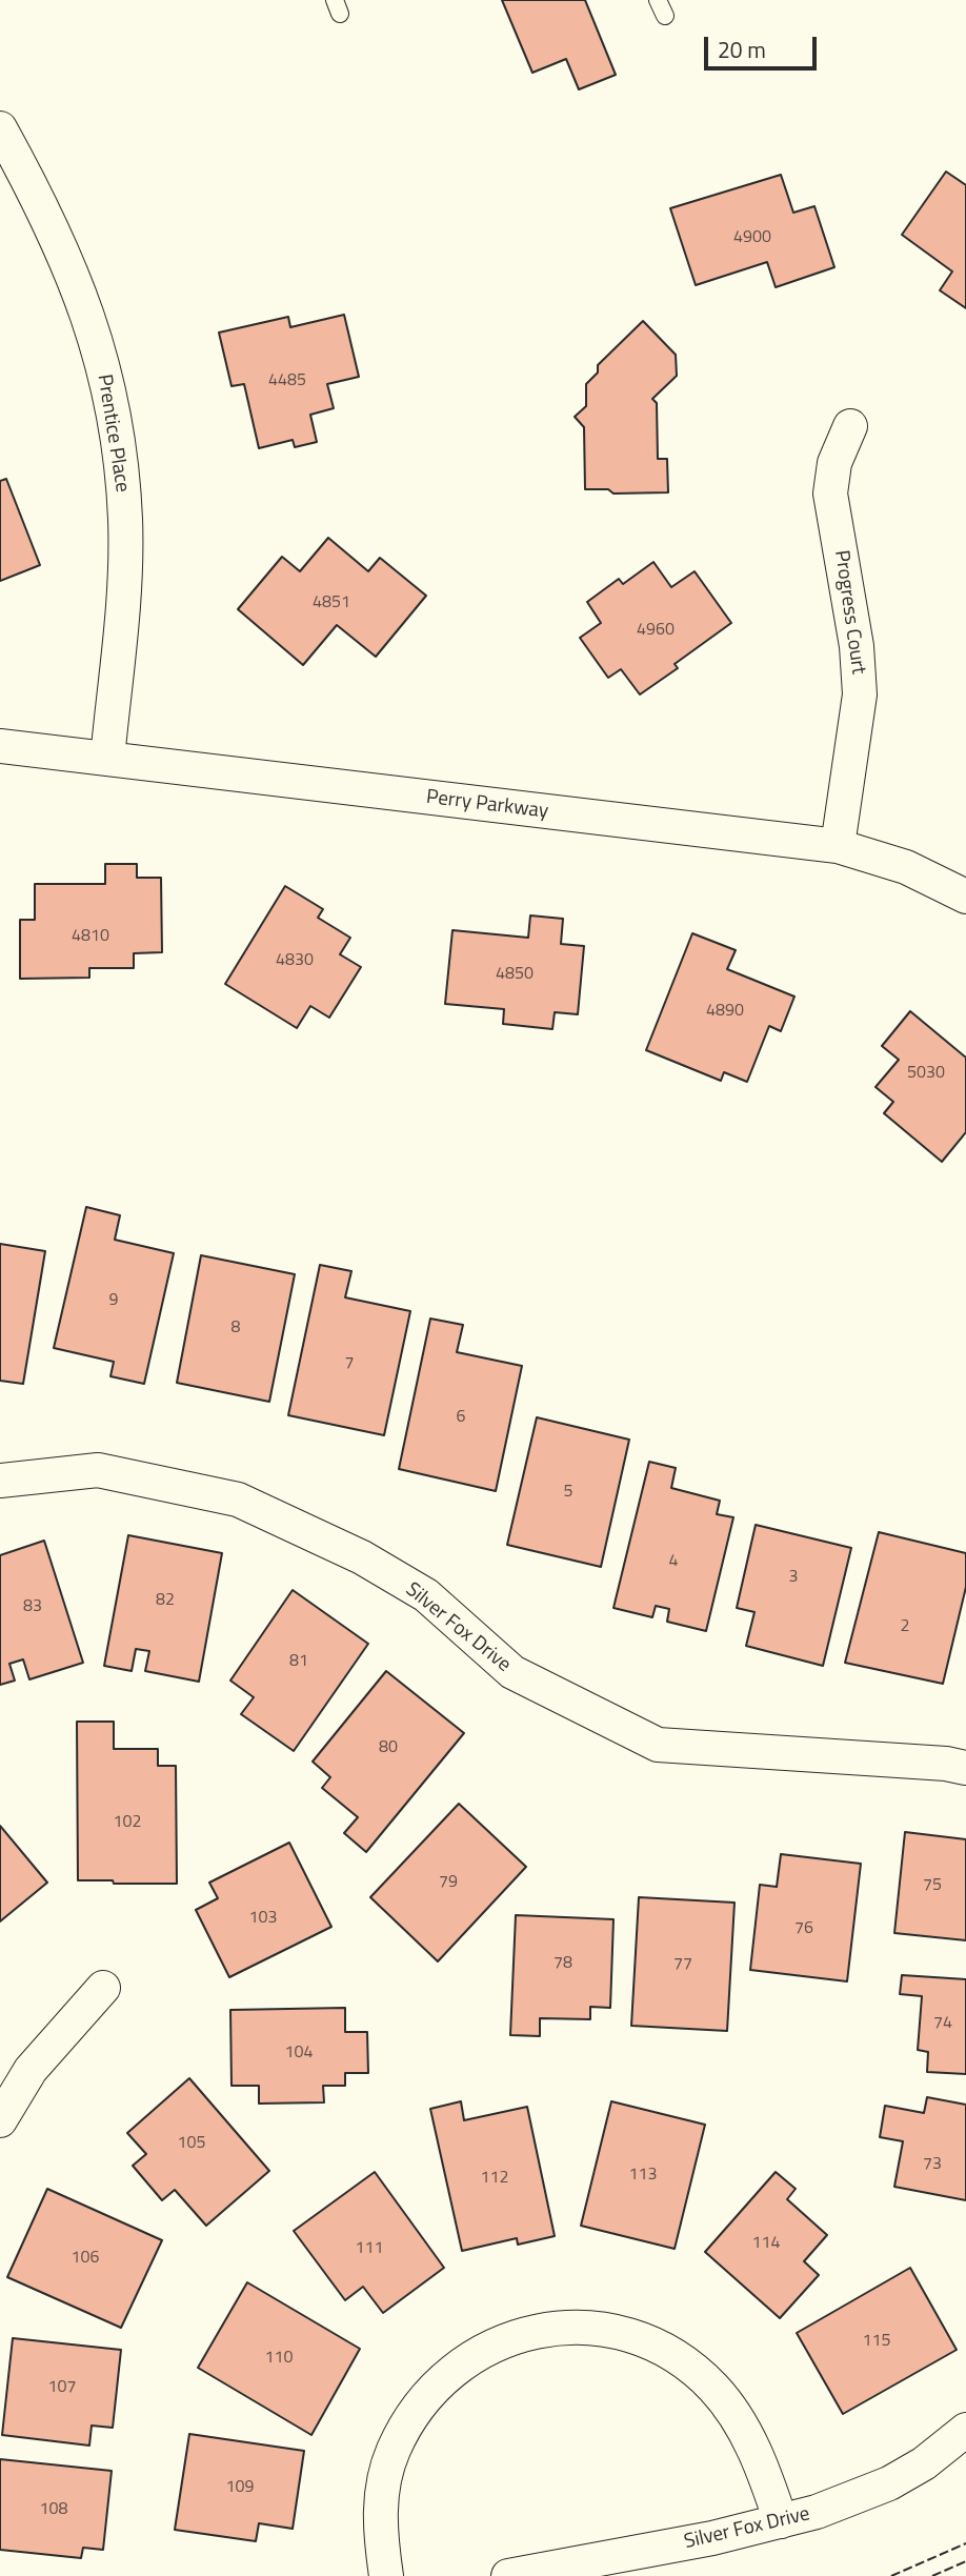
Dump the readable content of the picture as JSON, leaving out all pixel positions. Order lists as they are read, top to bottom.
{
  "streets": {
    "street": [
      "Prentice Place",
      "Progress Court",
      "Perry Parkway",
      "Silver Fox Drive"
    ]
  },
  "crossings": [
    ["Prentice Place", "Perry Parkway"],
    ["Progress Court", "Perry Parkway"]
  ],
  "house_numbers": [
    "4900",
    "4485",
    "4851",
    "4960",
    "4810",
    "4830",
    "4850",
    "4890",
    "5030",
    "9",
    "8",
    "7",
    "6",
    "5",
    "4",
    "3",
    "82",
    "83",
    "2",
    "81",
    "80",
    "102",
    "79",
    "75",
    "103",
    "76",
    "78",
    "77",
    "74",
    "104",
    "105",
    "73",
    "113",
    "112",
    "114",
    "111",
    "106",
    "115",
    "110",
    "107",
    "109",
    "108"
  ],
  "scale_bar": "20 m"
}
